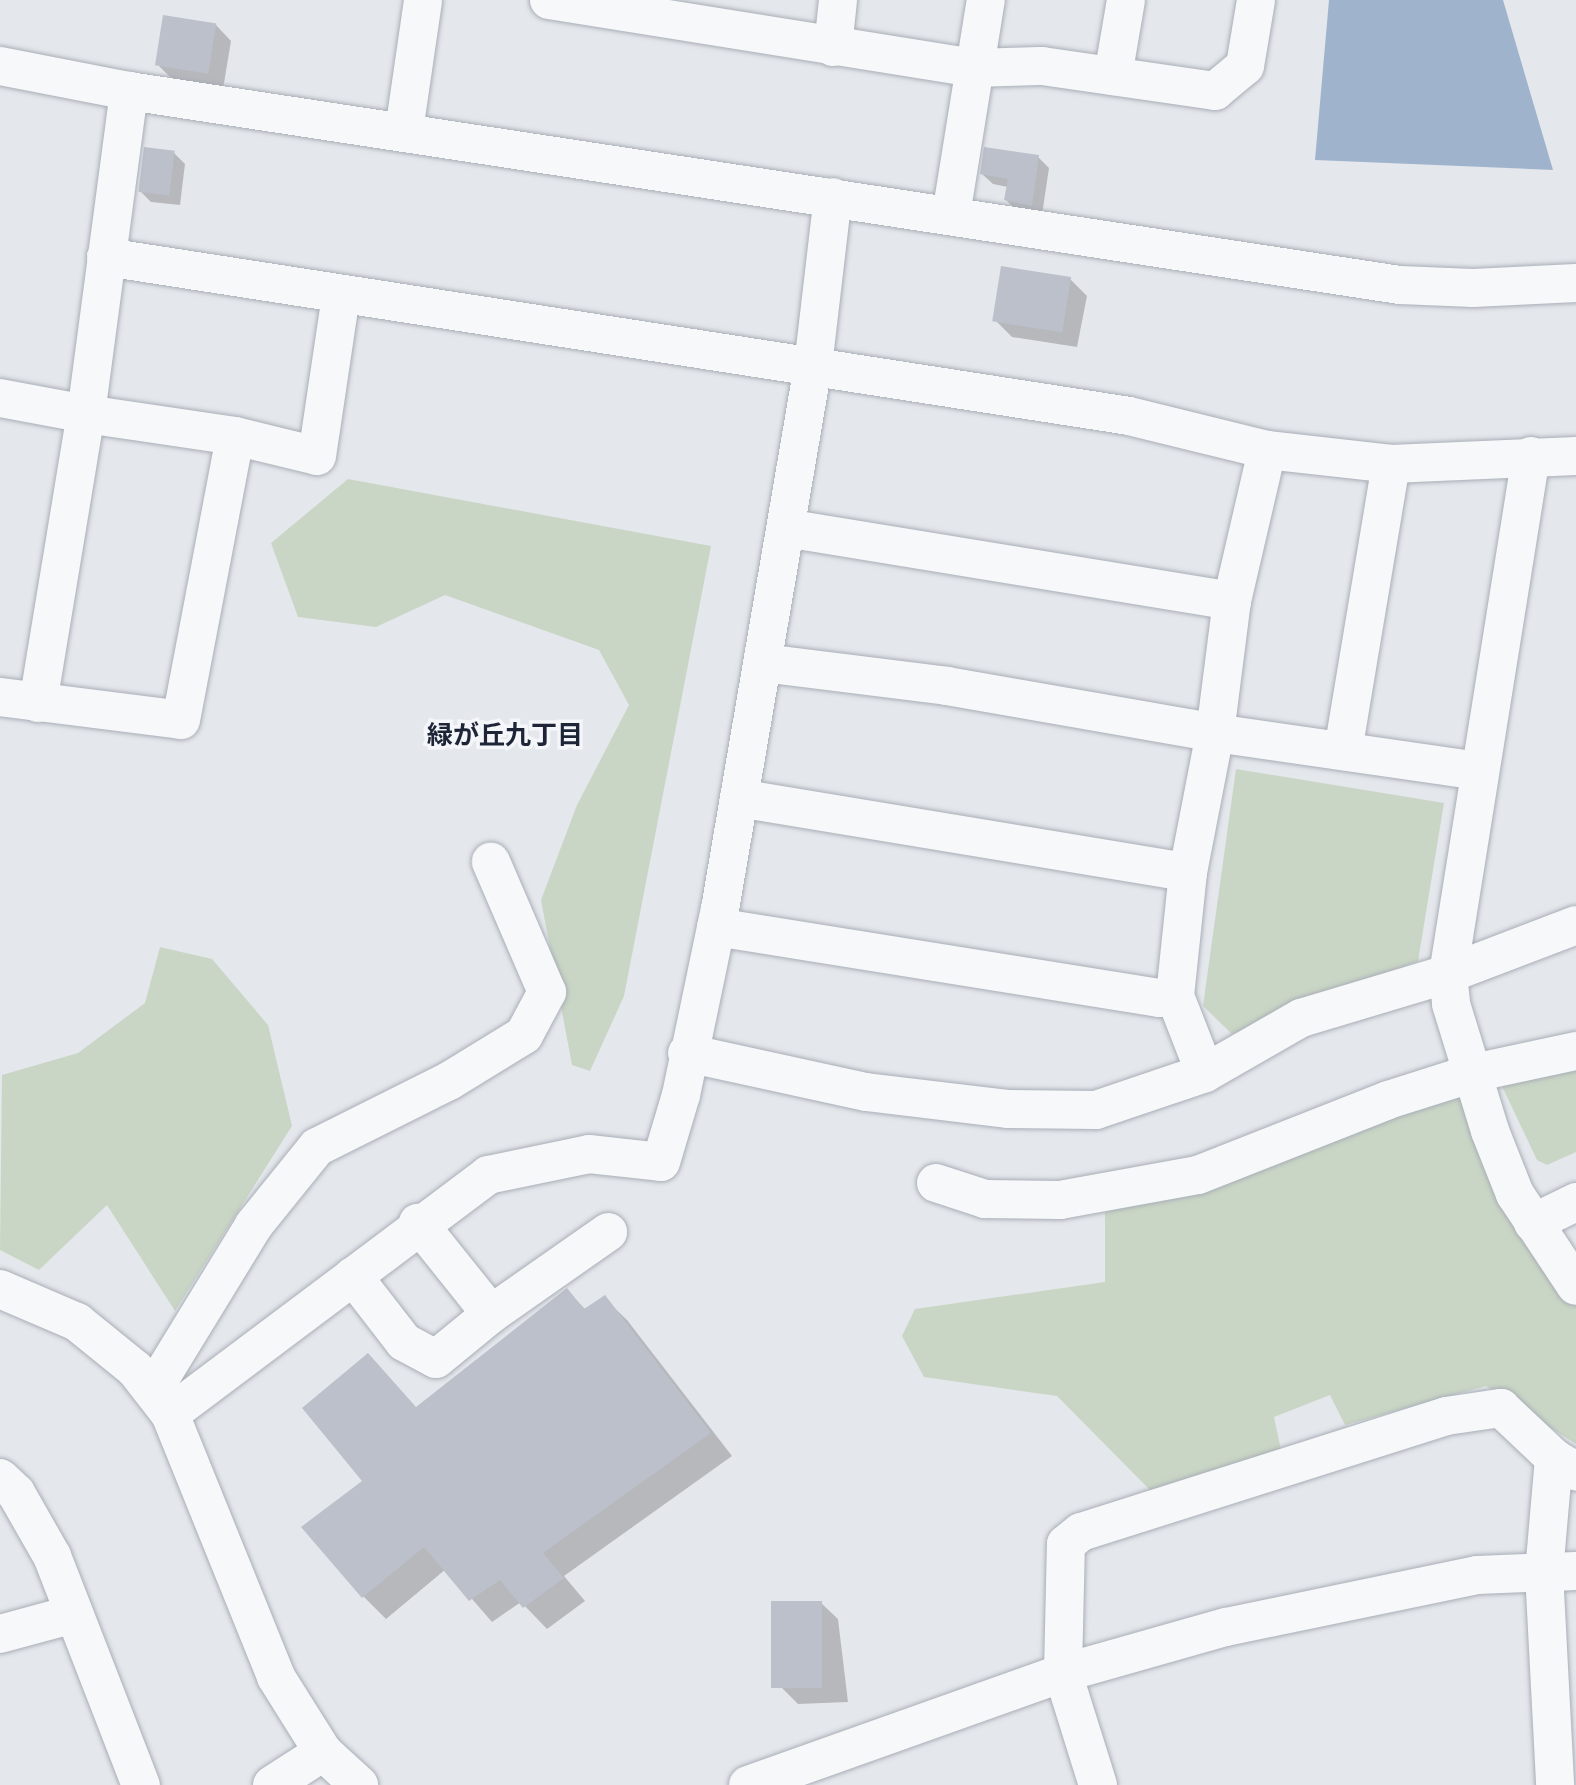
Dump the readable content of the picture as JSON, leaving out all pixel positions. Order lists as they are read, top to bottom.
{
  "districts": ["緑が丘九丁目"]
}
